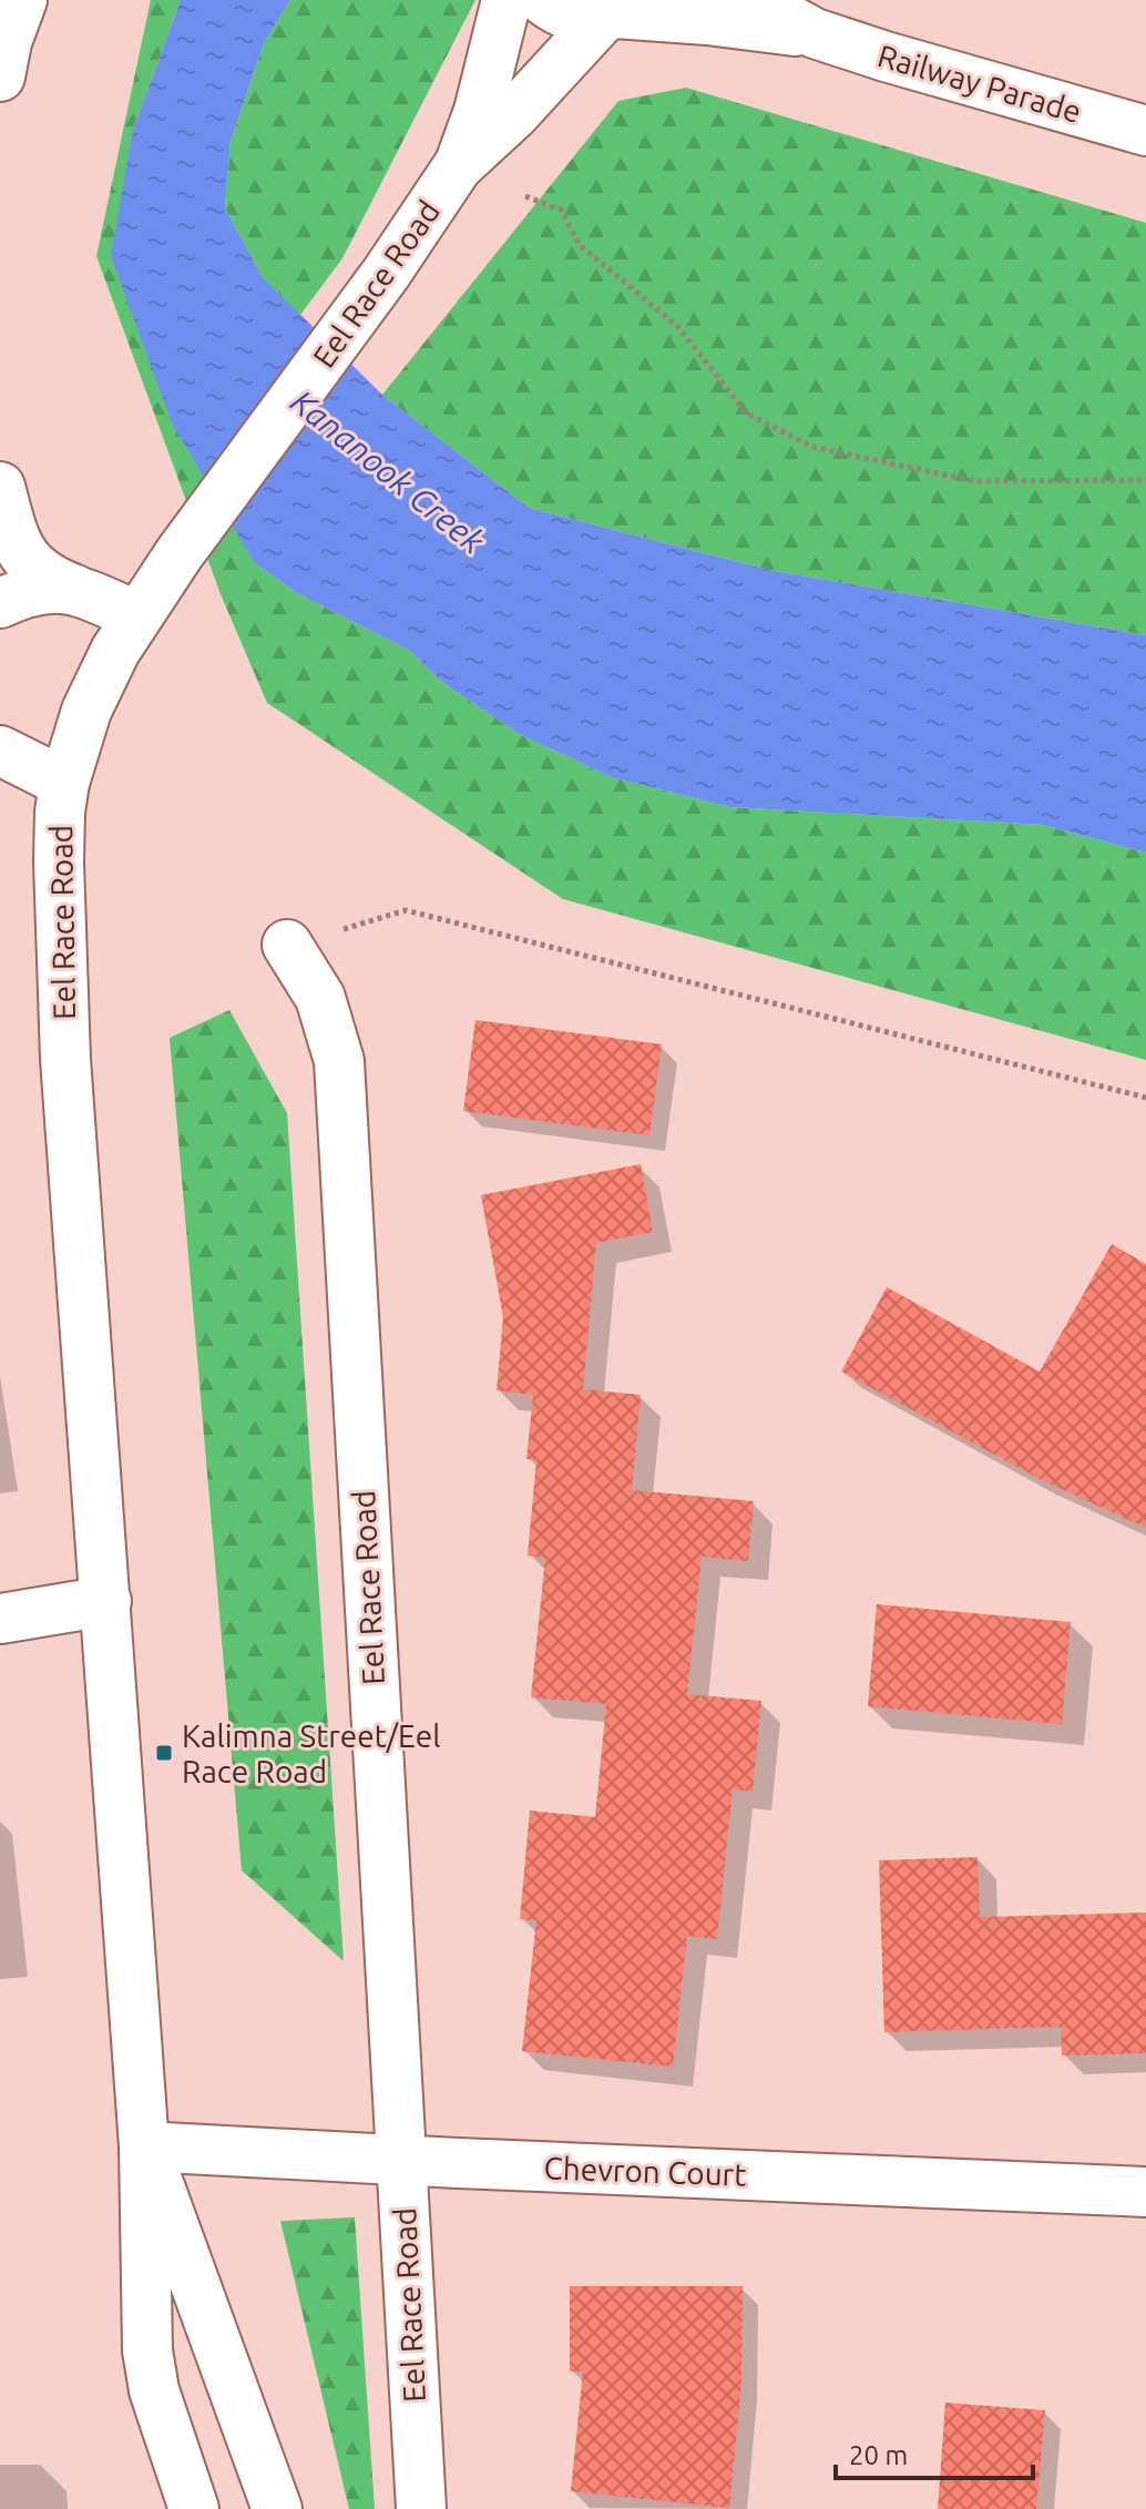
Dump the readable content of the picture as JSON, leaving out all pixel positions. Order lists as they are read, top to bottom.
{
  "streets": {
    "street": ["Railway Parade", "Eel Race Road", "Chevron Court"]
  },
  "crossings": [
    ["Railway Parade", "Eel Race Road"],
    ["Eel Race Road", "Chevron Court"]
  ],
  "water": ["Kananook Creek"],
  "places": {
    "transit": ["Kalimna Street/Eel Race Road"]
  },
  "scale_bar": "20 m"
}
